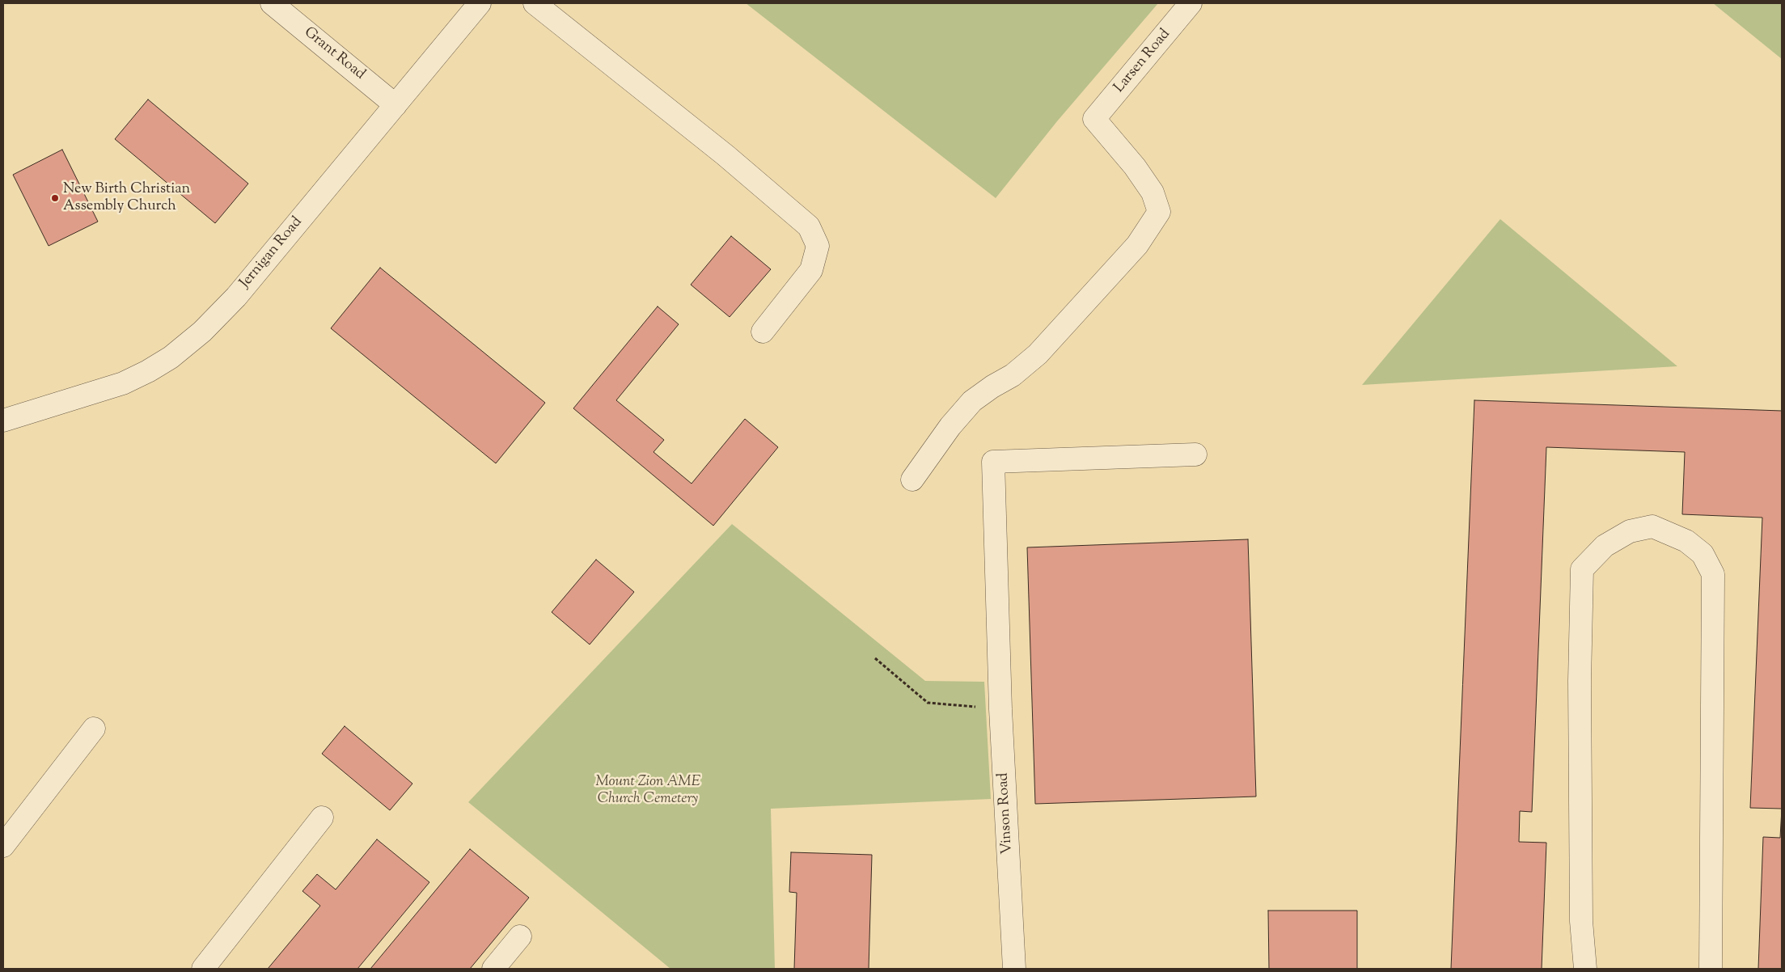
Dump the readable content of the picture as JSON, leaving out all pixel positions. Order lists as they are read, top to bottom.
{
  "streets": {
    "street": [
      "Grant Road",
      "Larsen Road",
      "Jernigan Road",
      "Vinson Road"
    ]
  },
  "crossings": [
    ["Grant Road", "Jernigan Road"]
  ],
  "parks": ["Mount Zion AME Church Cemetery"],
  "places": ["New Birth Christian Assembly Church"]
}
